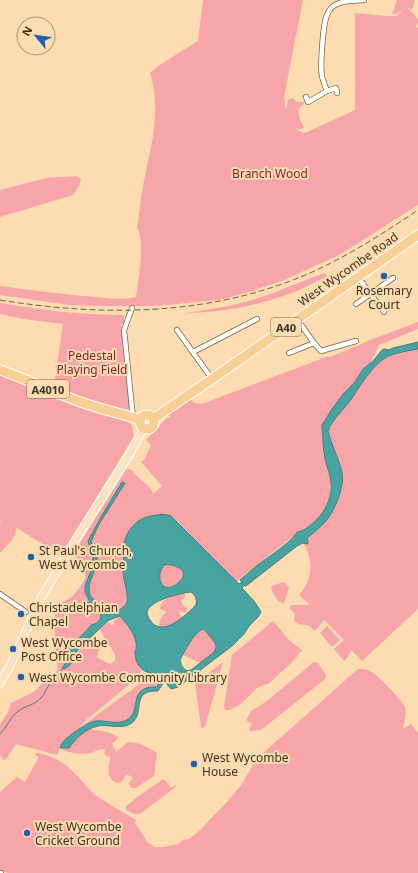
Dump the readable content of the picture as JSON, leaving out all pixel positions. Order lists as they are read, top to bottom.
{
  "streets": {
    "highway": ["West Wycombe Road", "A40", "A4010"]
  },
  "crossings": [
    ["West Wycombe Road", "A4010"]
  ],
  "parks": ["Branch Wood", "Pedestal Playing Field"],
  "places": [
    "Rosemary Court",
    "St Paul's Church, West Wycombe",
    "Christadelphian Chapel",
    "West Wycombe Post Office",
    "West Wycombe Community Library",
    "West Wycombe House",
    "West Wycombe Cricket Ground"
  ],
  "north": "top left"
}
